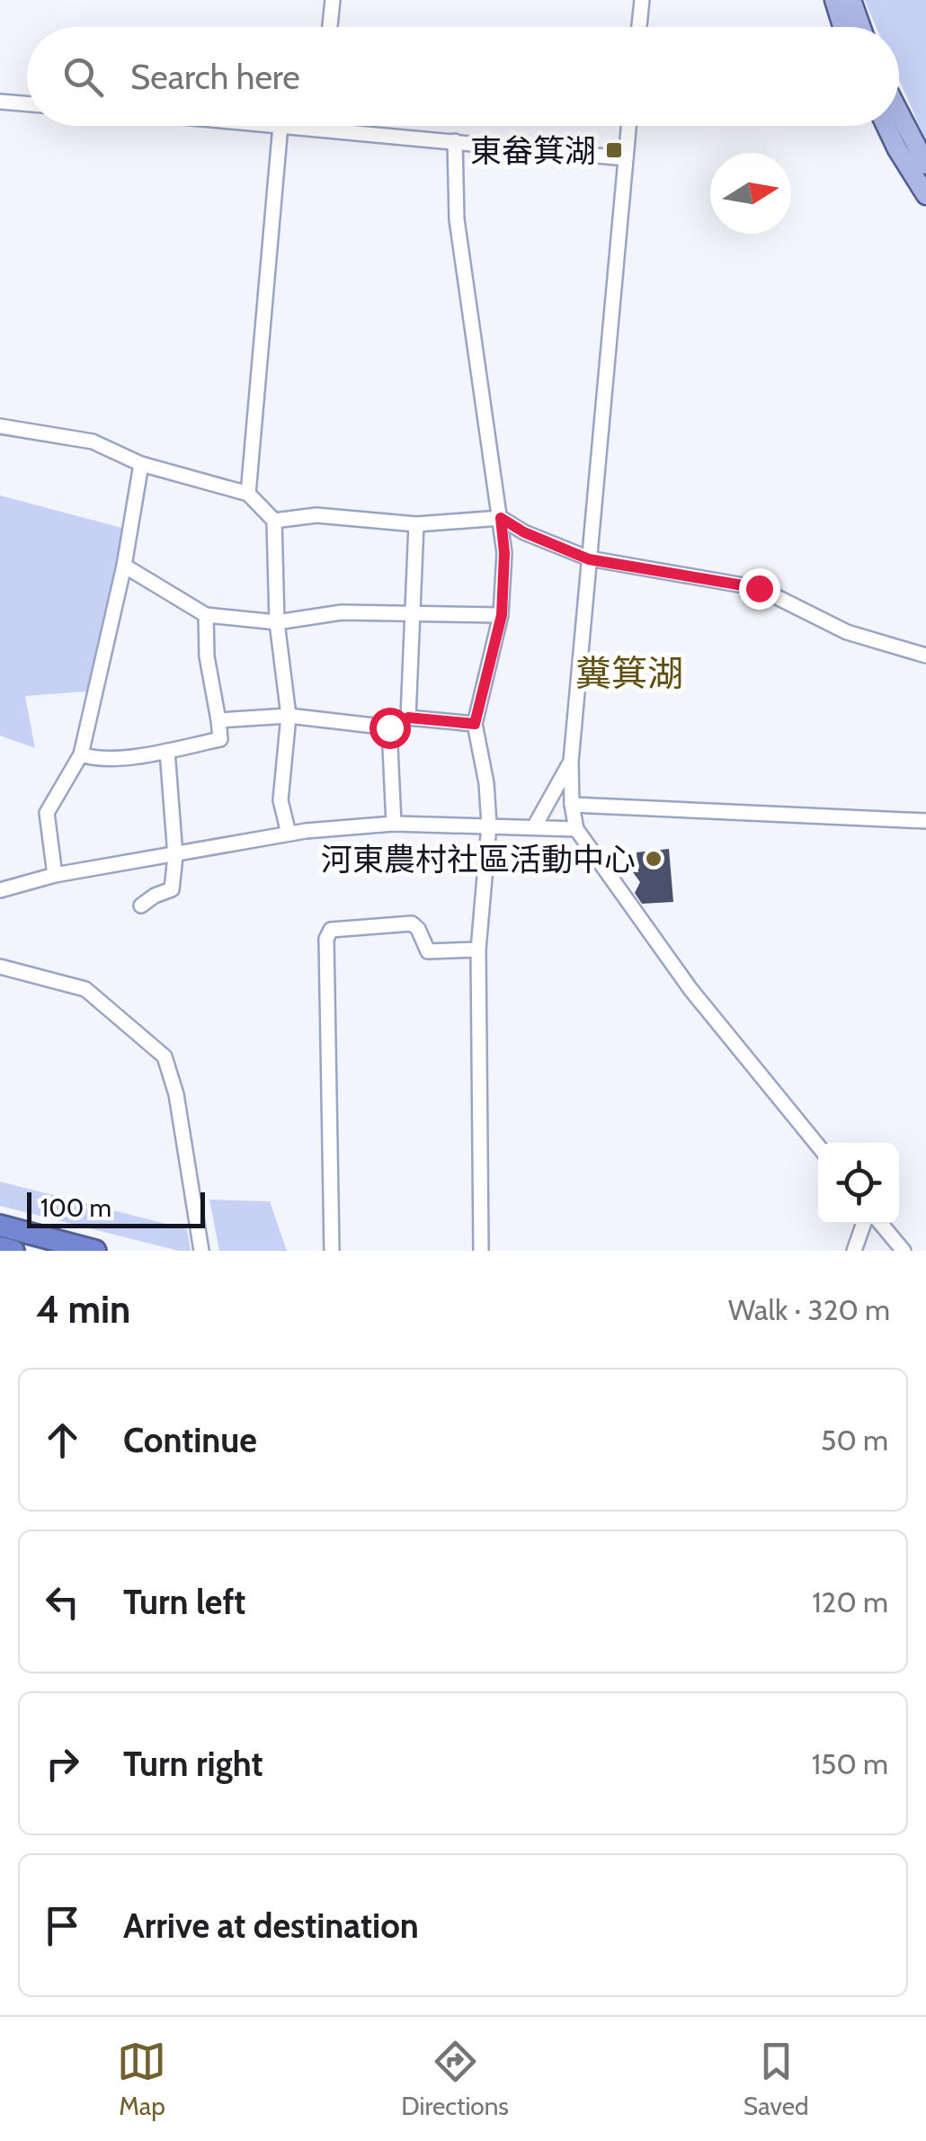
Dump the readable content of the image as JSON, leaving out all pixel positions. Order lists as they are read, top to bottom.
{
  "districts": ["糞箕湖"],
  "places": {
    "transit": ["東畚箕湖"],
    "other": ["河東農村社區活動中心"]
  },
  "scale_bar": "100 m",
  "north": "right",
  "page": {
    "search": "Search here",
    "scale": "100 m",
    "heading": ["4 min", "Walk · 320 m"],
    "list": [
      ["Continue", "50 m"],
      ["Turn left", "120 m"],
      ["Turn right", "150 m"],
      "Arrive at destination"
    ],
    "nav": ["Map", "Directions", "Saved"]
  }
}
